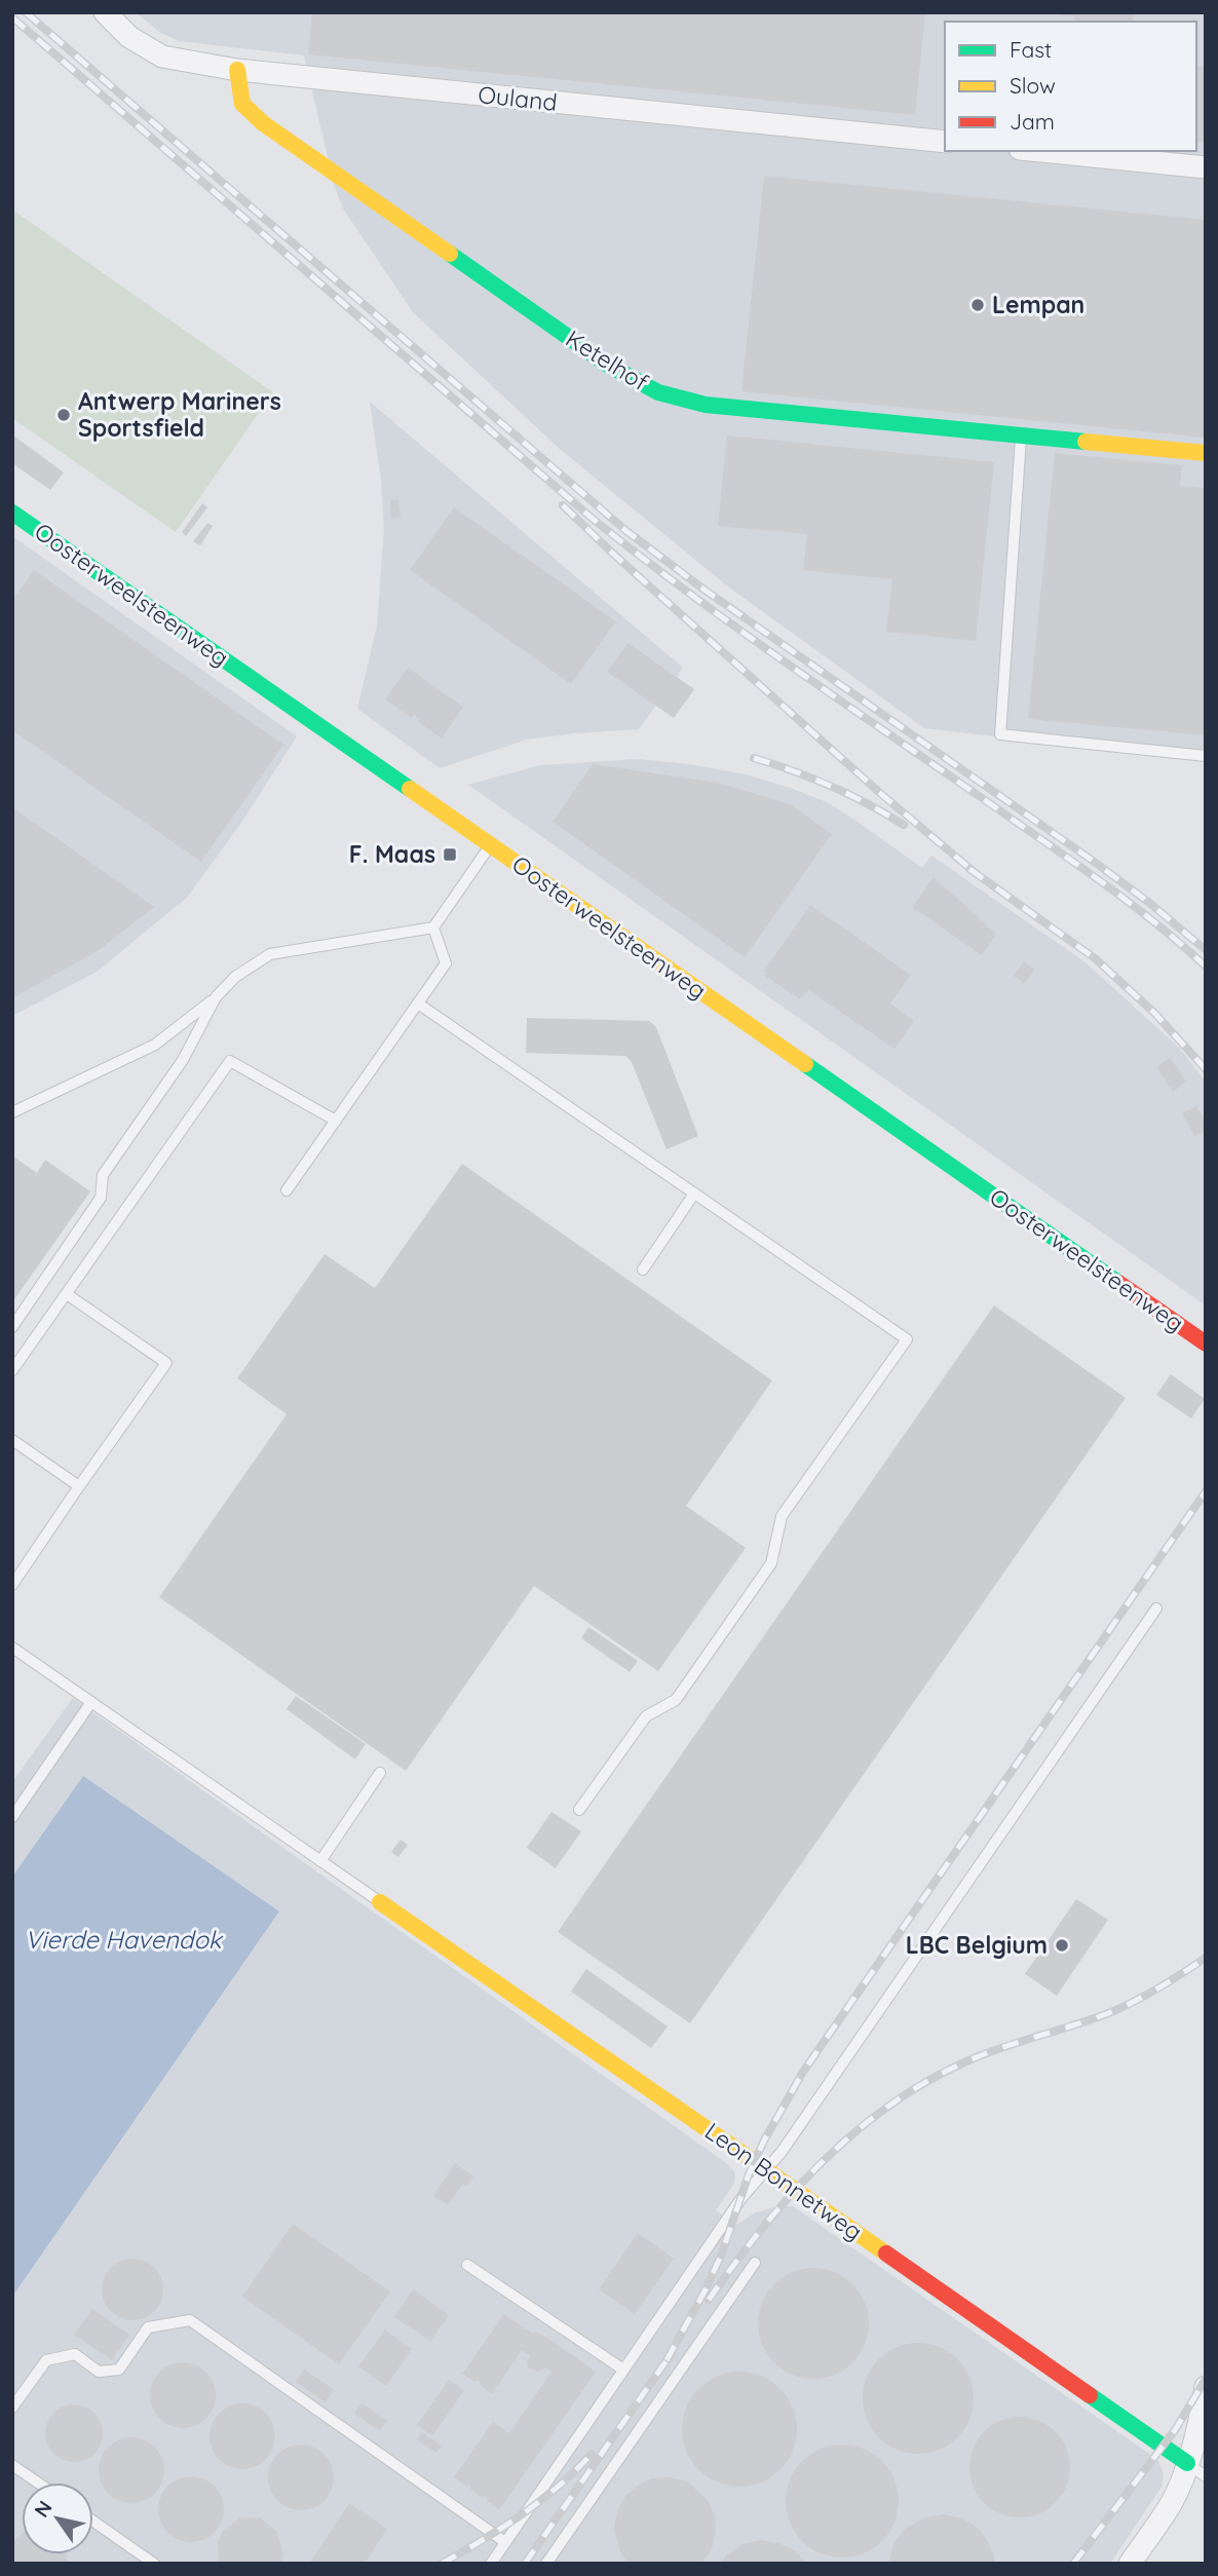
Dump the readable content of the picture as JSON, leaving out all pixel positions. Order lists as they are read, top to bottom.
{
  "streets": {
    "street": [
      "Ouland",
      "Ketelhof",
      "Oosterweelsteenweg",
      "Leon Bonnetweg"
    ]
  },
  "crossings": [
    ["Ouland", "Ketelhof"]
  ],
  "water": ["Vierde Havendok"],
  "places": {
    "other": ["Lempan", "Antwerp Mariners Sportsfield", "LBC Belgium"],
    "transit": ["F. Maas"]
  },
  "legend": ["Fast", "Slow", "Jam"],
  "north": "top left"
}
